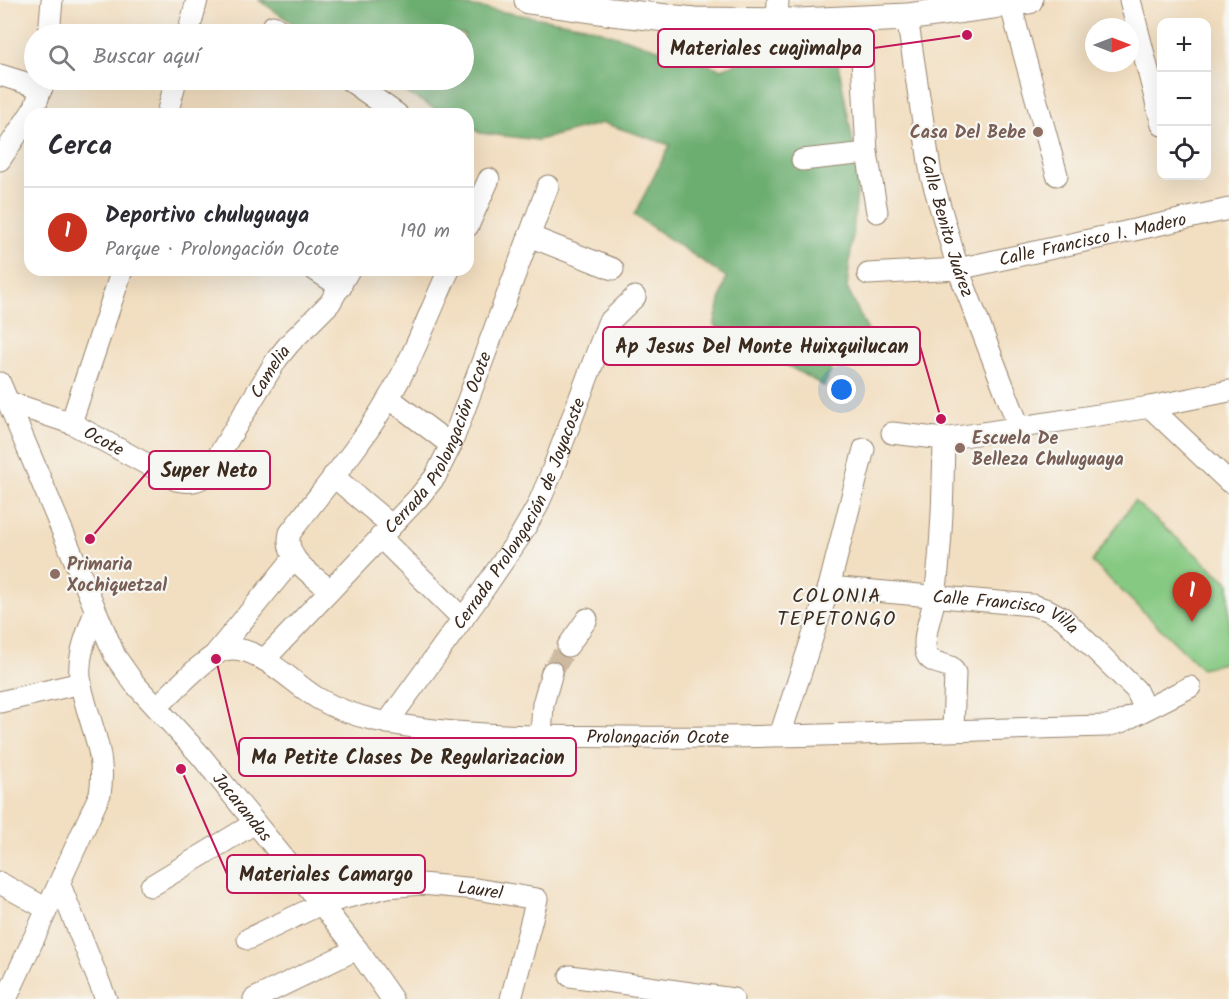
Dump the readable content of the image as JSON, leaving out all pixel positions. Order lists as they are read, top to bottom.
{
  "streets": {
    "street": [
      "Calle Benito Juárez",
      "Calle Francisco I. Madero",
      "Camelia",
      "Ocote",
      "Cerrada Prolongación Ocote",
      "Cerrada Prolongación de Joyacoste",
      "Calle Francisco Villa",
      "Prolongación Ocote",
      "Jacarandas",
      "Laurel"
    ]
  },
  "crossings": [
    ["Calle Benito Juárez", "Calle Francisco I. Madero"],
    ["Camelia", "Ocote"],
    ["Ocote", "Jacarandas"],
    ["Cerrada Prolongación Ocote", "Prolongación Ocote"],
    ["Cerrada Prolongación de Joyacoste", "Prolongación Ocote"],
    ["Calle Francisco Villa", "Prolongación Ocote"],
    ["Jacarandas", "Laurel"]
  ],
  "districts": ["COLONIA TEPETONGO"],
  "places": [
    "Materiales cuajimalpa",
    "Casa Del Bebe",
    "Ap Jesus Del Monte Huixquilucan",
    "Escuela De Belleza Chuluguaya",
    "Super Neto",
    "Primaria Xochiquetzal",
    "Ma Petite Clases De Regularizacion",
    "Materiales Camargo"
  ],
  "north": "right",
  "page": {
    "map_buttons": ["+", "−"],
    "search": "Buscar aquí",
    "heading": "Cerca",
    "list": [
      {
        "mark": "1",
        "name": "Deportivo chuluguaya",
        "note": "Parque · Prolongación Ocote",
        "value": "190 m"
      }
    ],
    "pins": "1"
  }
}
